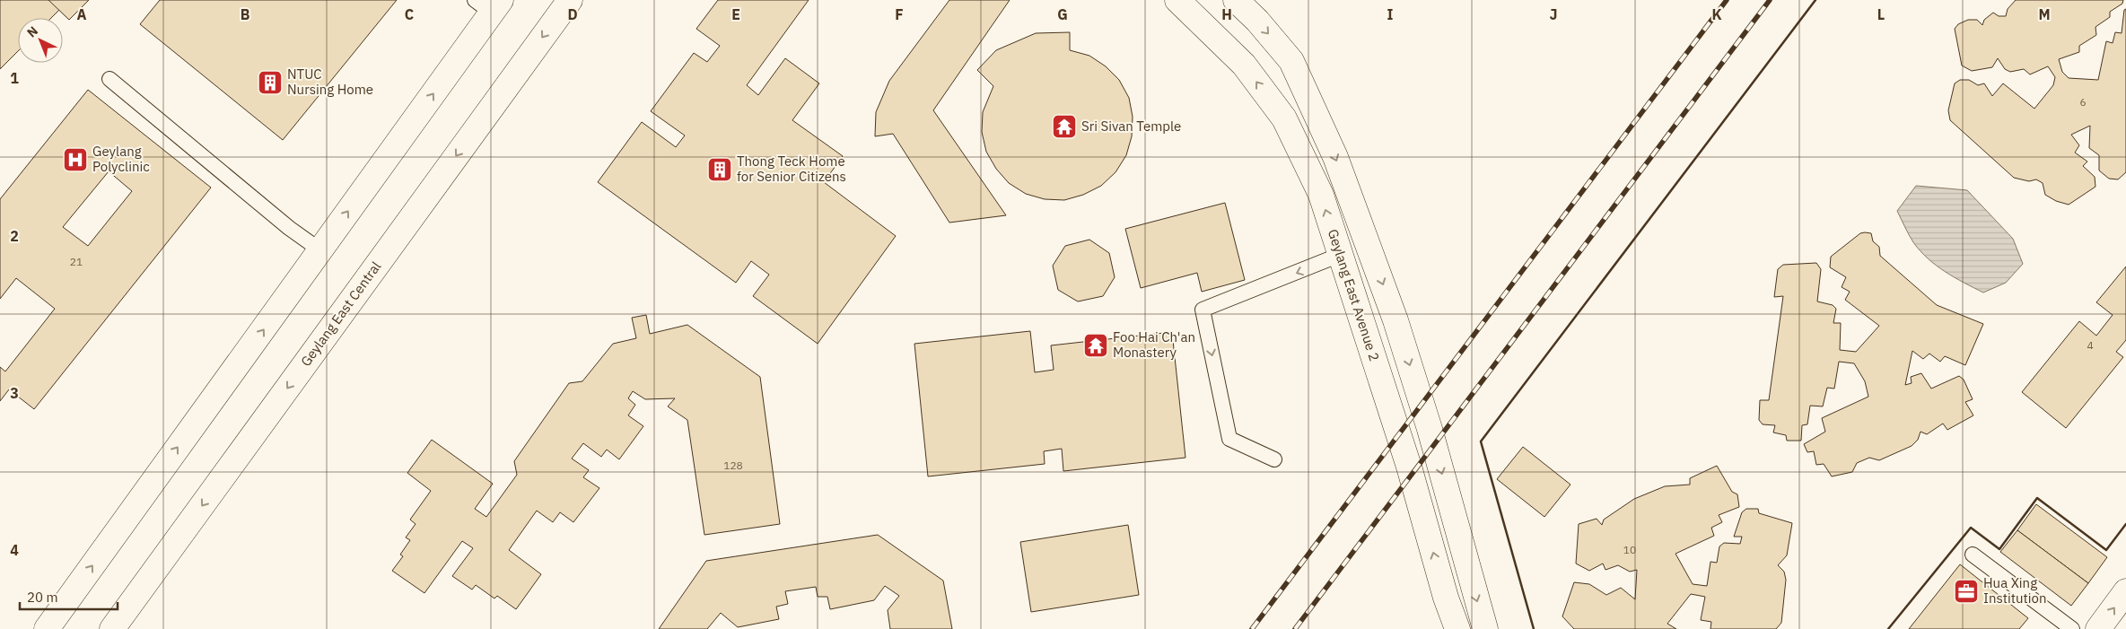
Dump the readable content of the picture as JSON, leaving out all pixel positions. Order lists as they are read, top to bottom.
{
  "streets": {
    "main road": ["Geylang East Avenue 2", "Geylang East Central"]
  },
  "places": {
    "building": ["NTUC Nursing Home", "Thong Teck Home for Senior Citizens"],
    "temple": ["Sri Sivan Temple", "Foo Hai Ch'an Monastery"],
    "hospital": ["Geylang Polyclinic"],
    "office": ["Hua Xing Institution"]
  },
  "house_numbers": [
    "6",
    "21",
    "4",
    "128",
    "10"
  ],
  "scale_bar": "20 m",
  "north": "top left",
  "grid": {
    "columns": [
      "A",
      "B",
      "C",
      "D",
      "E",
      "F",
      "G",
      "H",
      "I",
      "J",
      "K",
      "L",
      "M"
    ],
    "rows": [
      "1",
      "2",
      "3",
      "4"
    ]
  }
}
